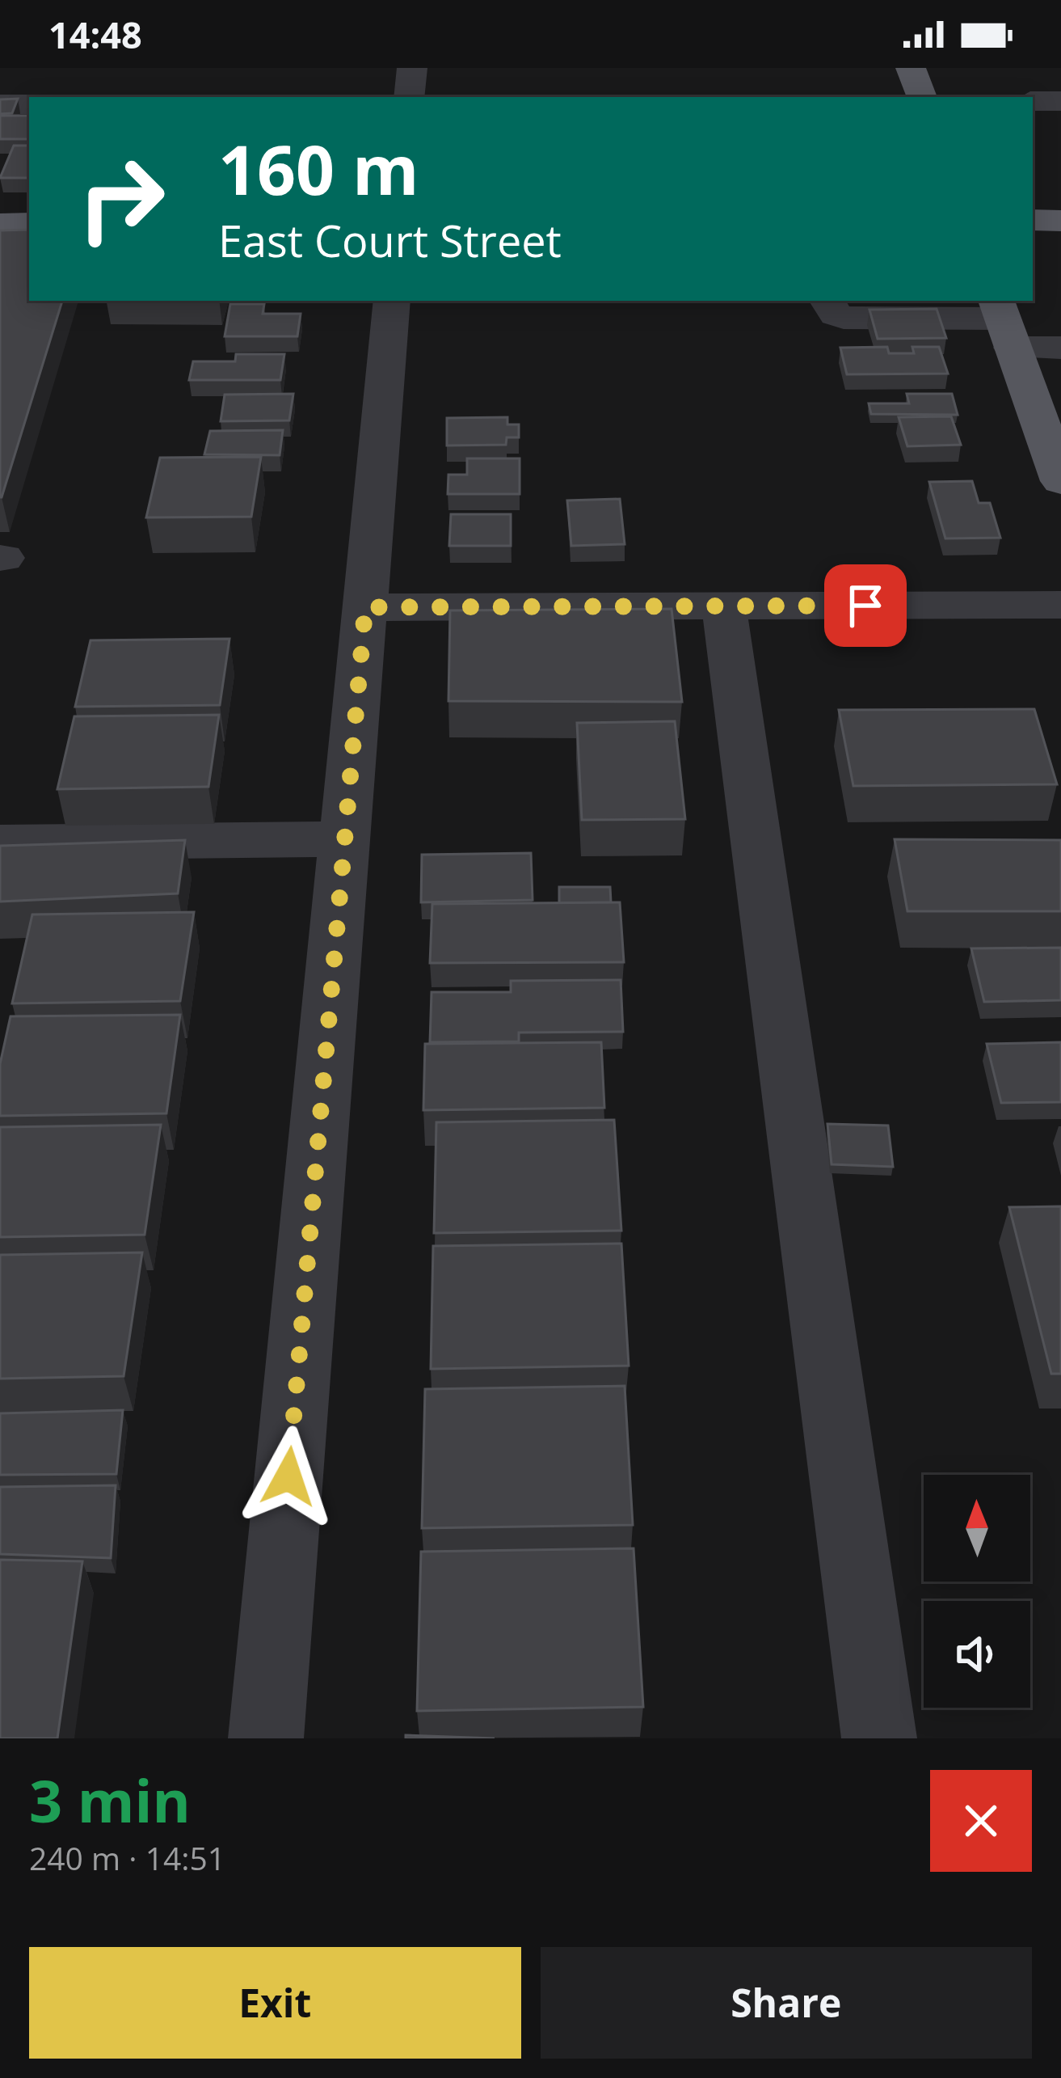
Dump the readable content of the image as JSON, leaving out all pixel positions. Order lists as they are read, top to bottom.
{
  "north": "top",
  "page": {
    "status": "14:48",
    "turn": ["160 m", "East Court Street"],
    "heading": ["3 min", "240 m · 14:51"],
    "buttons": ["Exit", "Share"]
  }
}
